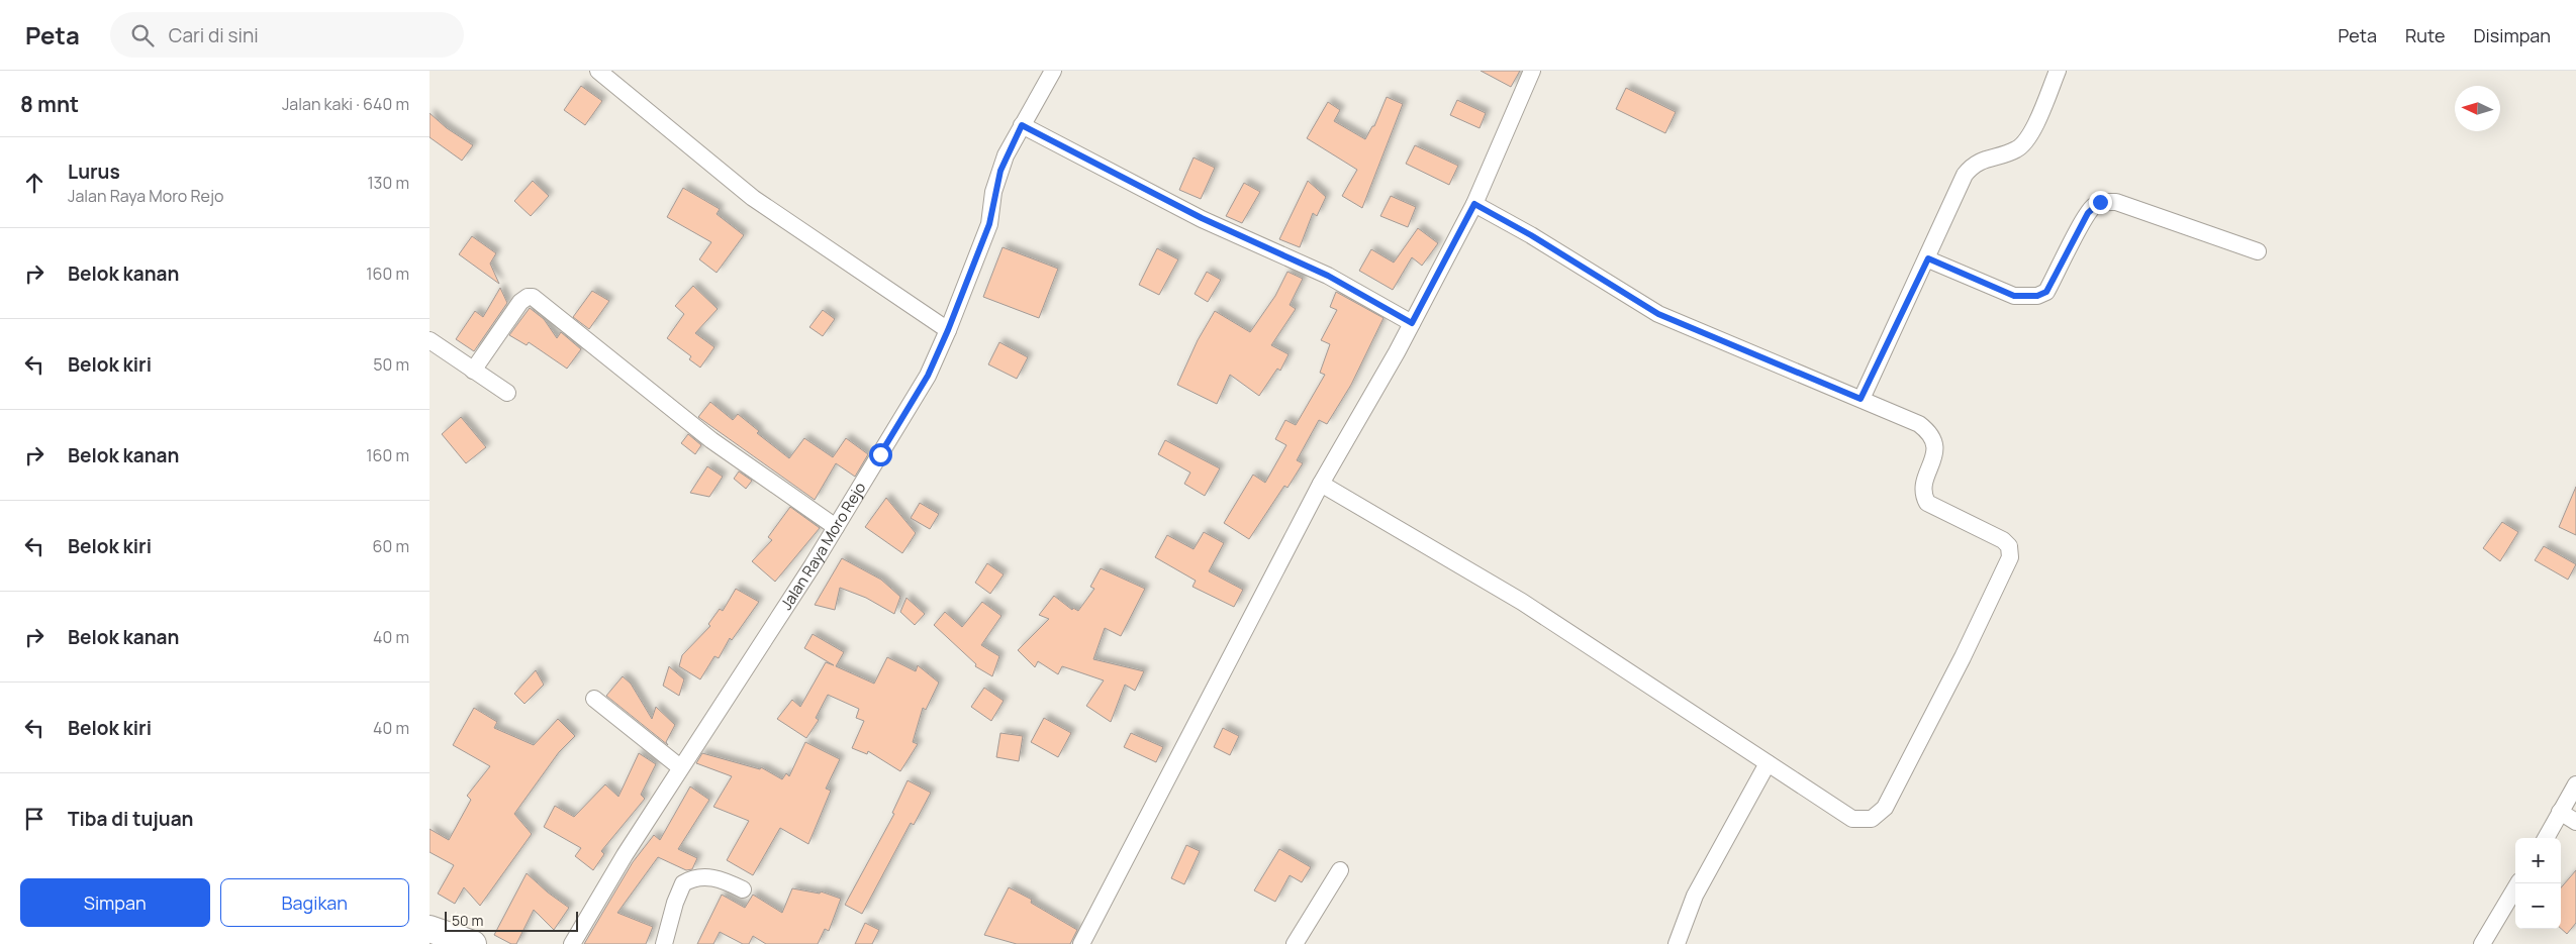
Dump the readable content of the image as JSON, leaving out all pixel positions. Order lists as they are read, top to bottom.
{
  "streets": {
    "street": ["Jalan Raya Moro Rejo"]
  },
  "scale_bar": "50 m",
  "north": "left",
  "page": {
    "header": "Peta",
    "search": "Cari di sini",
    "nav": ["Peta", "Rute", "Disimpan"],
    "heading": ["8 mnt", "Jalan kaki · 640 m"],
    "list": [
      ["Lurus", "Jalan Raya Moro Rejo", "130 m"],
      ["Belok kanan", "160 m"],
      ["Belok kiri", "50 m"],
      ["Belok kanan", "160 m"],
      ["Belok kiri", "60 m"],
      ["Belok kanan", "40 m"],
      ["Belok kiri", "40 m"],
      "Tiba di tujuan"
    ],
    "map_buttons": ["+", "−"],
    "buttons": ["Simpan", "Bagikan"],
    "scale": "50 m"
  }
}
